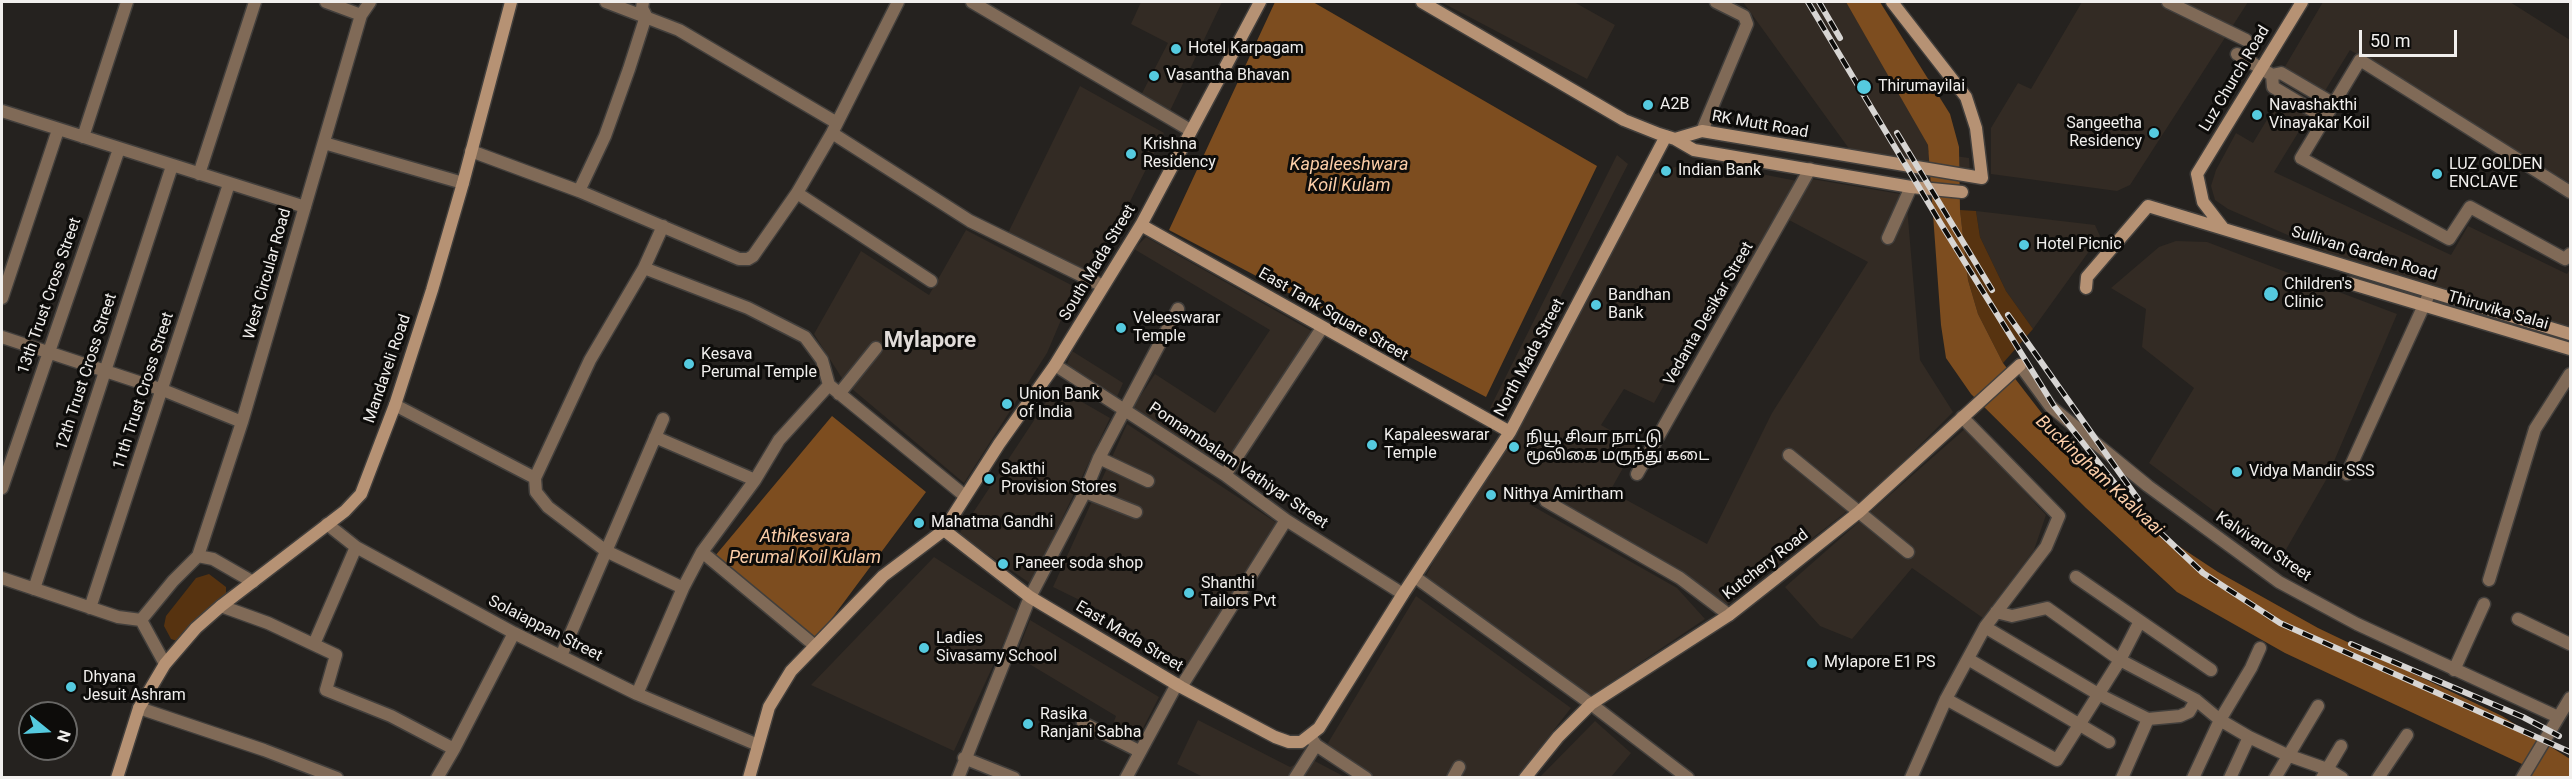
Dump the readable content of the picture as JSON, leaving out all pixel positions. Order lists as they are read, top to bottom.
{
  "streets": {
    "street": [
      "Luz Church Road",
      "RK Mutt Road",
      "Sullivan Garden Road",
      "South Mada Street",
      "West Circular Road",
      "13th Trust Cross Street",
      "Thiruvika Salai",
      "Vedanta Desikar Street",
      "East Tank Square Street",
      "North Mada Street",
      "Mandaveli Road",
      "12th Trust Cross Street",
      "11th Trust Cross Street",
      "Ponnambalam Vathiyar Street",
      "Kalvivaru Street",
      "Kutchery Road",
      "Solaiappan Street",
      "East Mada Street"
    ]
  },
  "crossings": [
    ["Luz Church Road", "Sullivan Garden Road"],
    ["RK Mutt Road", "North Mada Street"],
    ["South Mada Street", "East Tank Square Street"],
    ["South Mada Street", "Ponnambalam Vathiyar Street"],
    ["South Mada Street", "East Mada Street"],
    ["East Tank Square Street", "North Mada Street"],
    ["North Mada Street", "Ponnambalam Vathiyar Street"],
    ["North Mada Street", "East Mada Street"],
    ["Mandaveli Road", "Solaiappan Street"],
    ["Kalvivaru Street", "Kutchery Road"]
  ],
  "districts": ["Mylapore"],
  "water": ["Kapaleeshwara Koil Kulam", "Buckingham Kaalvaai", "Athikesvara Perumal Koil Kulam"],
  "places": [
    "Hotel Karpagam",
    "Vasantha Bhavan",
    "Thirumayilai",
    "A2B",
    "Navashakthi Vinayakar Koil",
    "Sangeetha Residency",
    "Krishna Residency",
    "Indian Bank",
    "LUZ GOLDEN ENCLAVE",
    "Hotel Picnic",
    "Children's Clinic",
    "Bandhan Bank",
    "Veleeswarar Temple",
    "Kesava Perumal Temple",
    "Union Bank of India",
    "Kapaleeswarar Temple",
    "நியூ சிவா நாட்டு மூலிகை மருந்து கடை",
    "Vidya Mandir SSS",
    "Sakthi Provision Stores",
    "Nithya Amirtham",
    "Mahatma Gandhi",
    "Paneer soda shop",
    "Shanthi Tailors Pvt",
    "Ladies Sivasamy School",
    "Mylapore E1 PS",
    "Dhyana Jesuit Ashram",
    "Rasika Ranjani Sabha"
  ],
  "scale_bar": "50 m",
  "north": "right"
}
